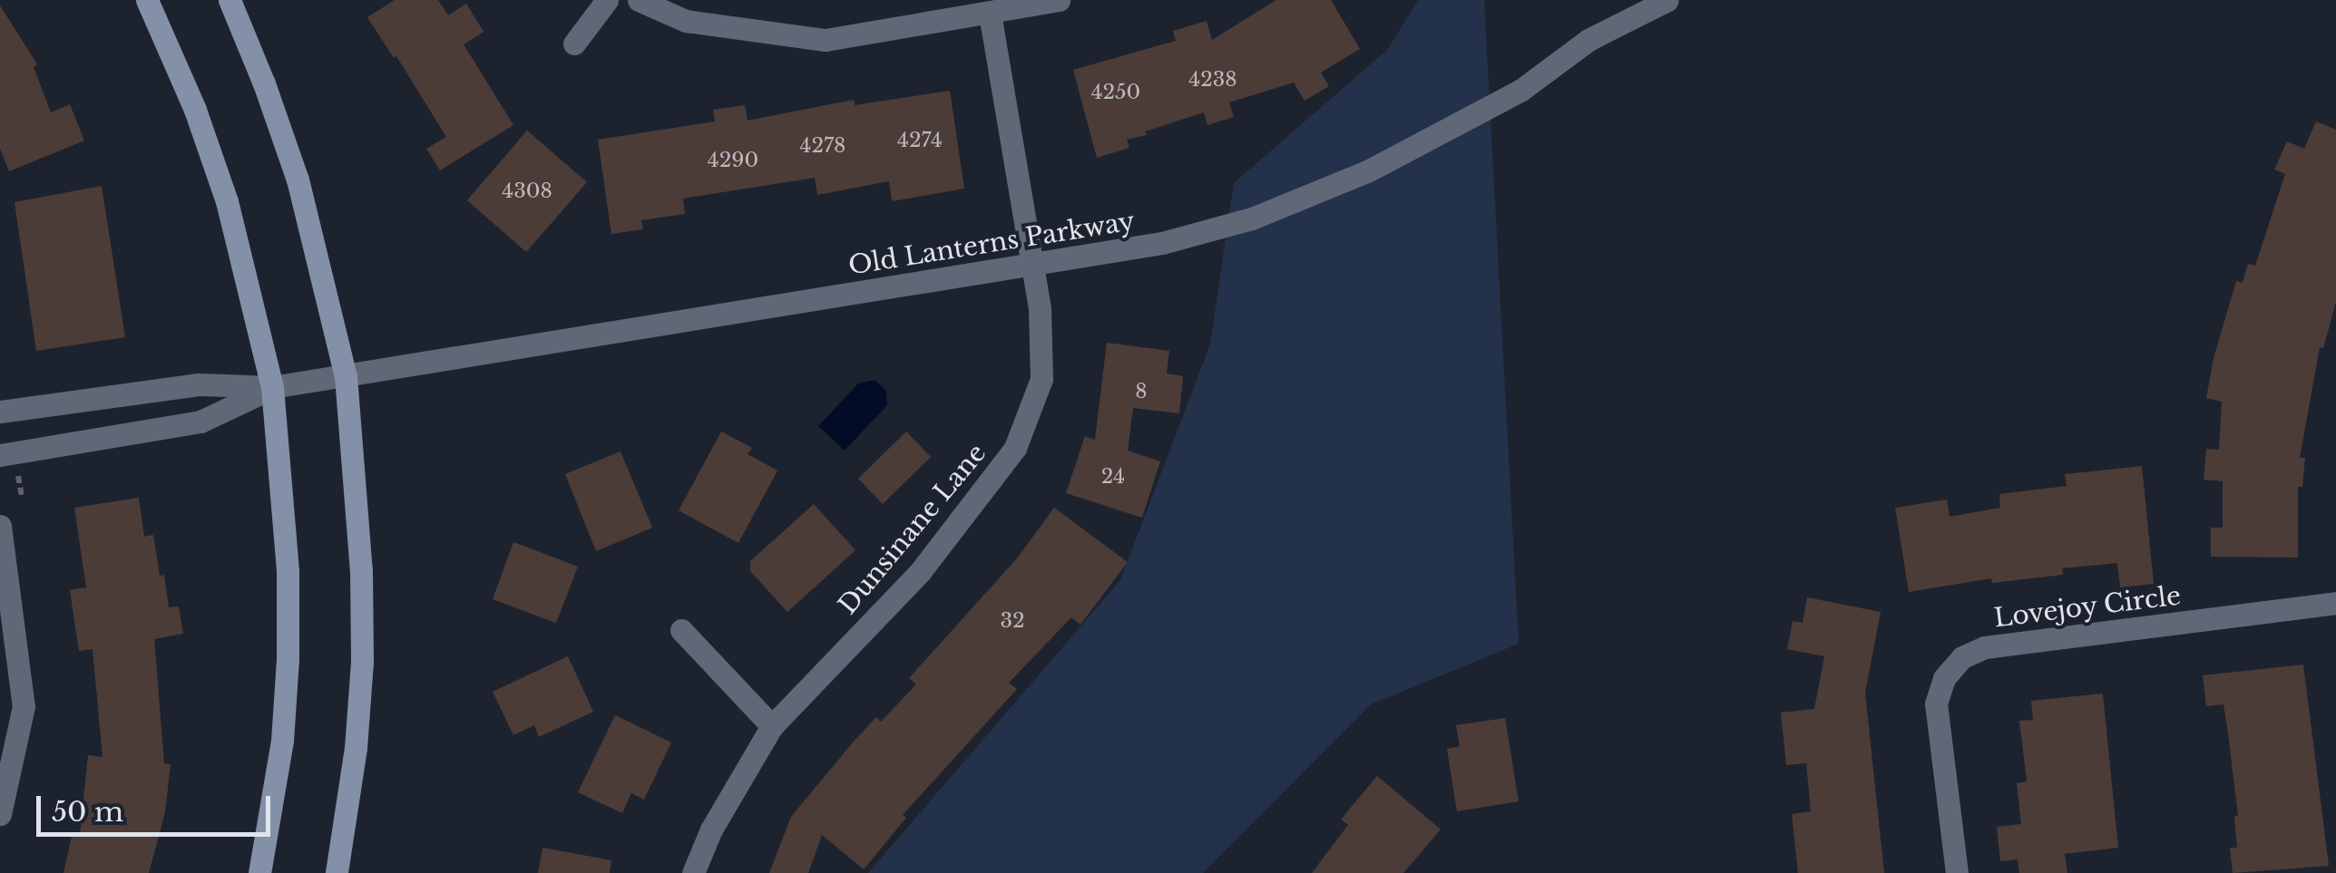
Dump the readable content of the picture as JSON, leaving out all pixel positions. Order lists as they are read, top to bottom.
{
  "streets": {
    "street": ["Old Lanterns Parkway", "Dunsinane Lane", "Lovejoy Circle"]
  },
  "crossings": [
    ["Old Lanterns Parkway", "Dunsinane Lane"]
  ],
  "house_numbers": [
    "4238",
    "4250",
    "4274",
    "4278",
    "4290",
    "4308",
    "8",
    "24",
    "32"
  ],
  "scale_bar": "50 m"
}
